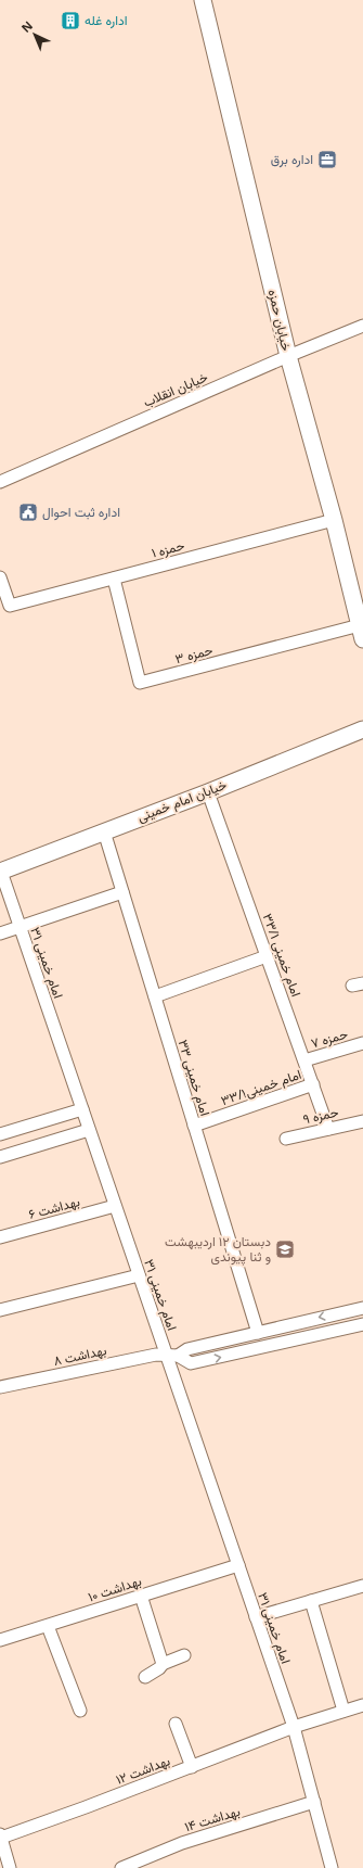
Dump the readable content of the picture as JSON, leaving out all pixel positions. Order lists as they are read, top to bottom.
{
  "streets": {
    "main road": ["خیابان حمزه", "خیابان امام خمینی"],
    "street": [
      "خیابان انقلاب",
      "حمزه ۱",
      "حمزه ۳",
      "امام خمینی ۳۳/۱",
      "امام خمینی ۳۱",
      "حمزه ۷",
      "امام خمینی ۳۳",
      "امام خمینی۳۳/۱",
      "حمزه ۹",
      "بهداشت ۶",
      "بهداشت ۸",
      "بهداشت ۱۰",
      "بهداشت ۱۲",
      "بهداشت ۱۴"
    ]
  },
  "crossings": [
    ["خیابان حمزه", "خیابان انقلاب"],
    ["خیابان حمزه", "حمزه ۱"],
    ["خیابان حمزه", "حمزه ۳"],
    ["حمزه ۱", "حمزه ۳"],
    ["خیابان امام خمینی", "امام خمینی ۳۳/۱"],
    ["خیابان امام خمینی", "امام خمینی ۳۱"],
    ["خیابان امام خمینی", "امام خمینی ۳۳"],
    ["امام خمینی ۳۳/۱", "حمزه ۷"],
    ["امام خمینی ۳۳/۱", "امام خمینی۳۳/۱"],
    ["امام خمینی ۳۳/۱", "حمزه ۹"],
    ["امام خمینی ۳۱", "بهداشت ۶"],
    ["امام خمینی ۳۱", "بهداشت ۸"],
    ["امام خمینی ۳۱", "بهداشت ۱۰"],
    ["امام خمینی ۳۱", "بهداشت ۱۲"],
    ["امام خمینی ۳۱", "بهداشت ۱۴"],
    ["امام خمینی ۳۳", "امام خمینی۳۳/۱"]
  ],
  "places": {
    "building": ["اداره غله"],
    "office": ["اداره برق"],
    "public building": ["اداره ثبت احوال"],
    "school or university": ["دبستان ۱۲ اردیبهشت و ثنا پیوندی"]
  },
  "north": "top left"
}
